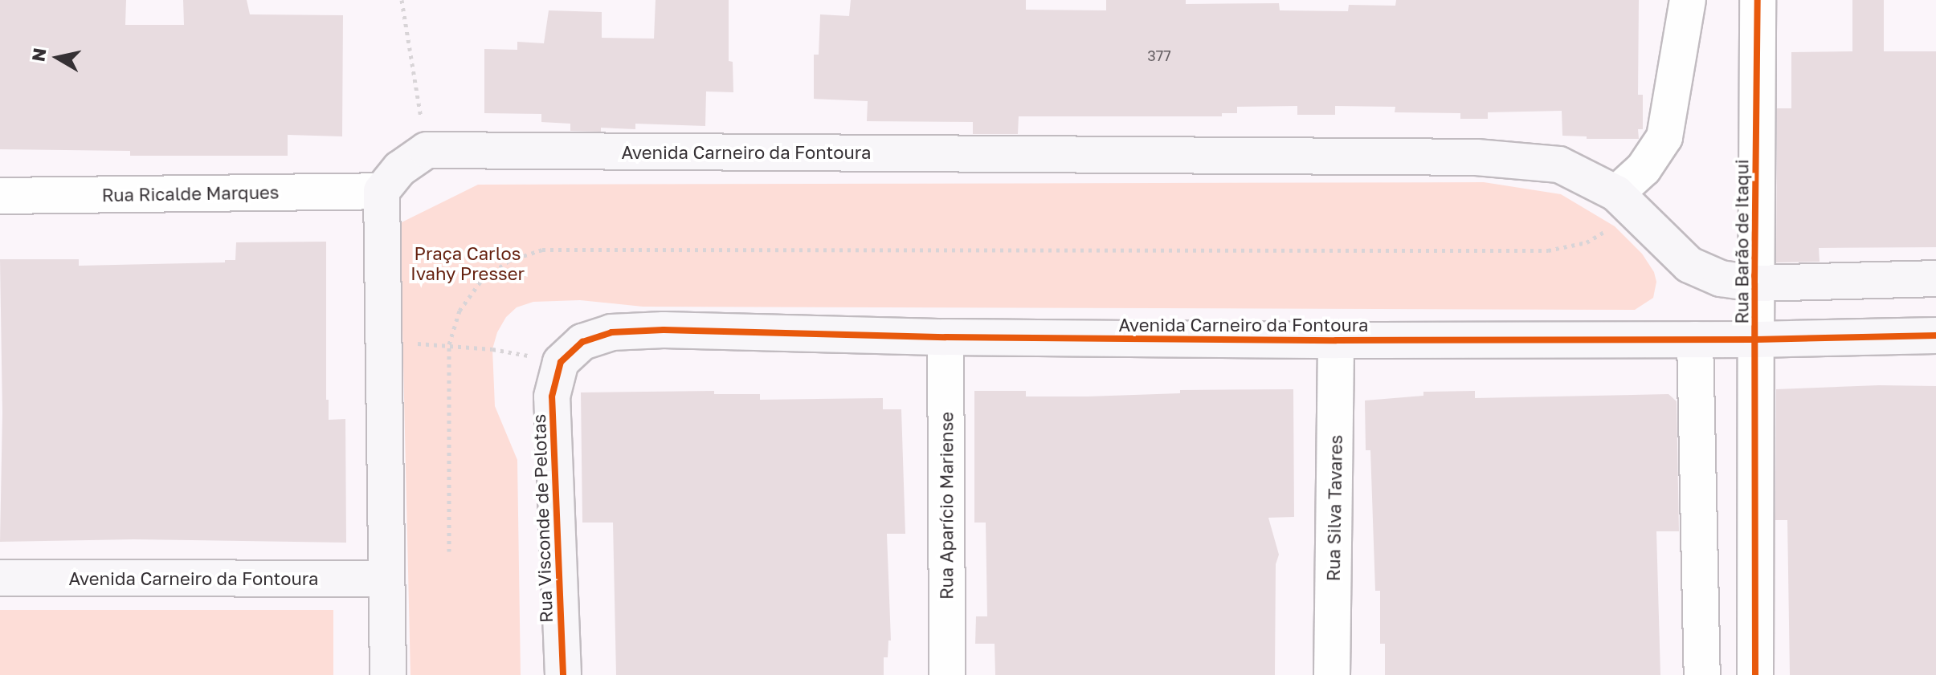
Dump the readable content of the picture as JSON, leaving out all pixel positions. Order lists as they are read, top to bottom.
{
  "streets": {
    "main road": ["Avenida Carneiro da Fontoura", "Rua Visconde de Pelotas"],
    "street": [
      "Rua Ricalde Marques",
      "Rua Barão de Itaqui",
      "Rua Aparício Mariense",
      "Rua Silva Tavares"
    ]
  },
  "crossings": [
    ["Avenida Carneiro da Fontoura", "Rua Barão de Itaqui"],
    ["Avenida Carneiro da Fontoura", "Rua Aparício Mariense"],
    ["Avenida Carneiro da Fontoura", "Rua Silva Tavares"],
    ["Avenida Carneiro da Fontoura", "Rua Visconde de Pelotas"]
  ],
  "parks": ["Praça Carlos Ivahy Presser"],
  "house_numbers": ["377"],
  "north": "left"
}
